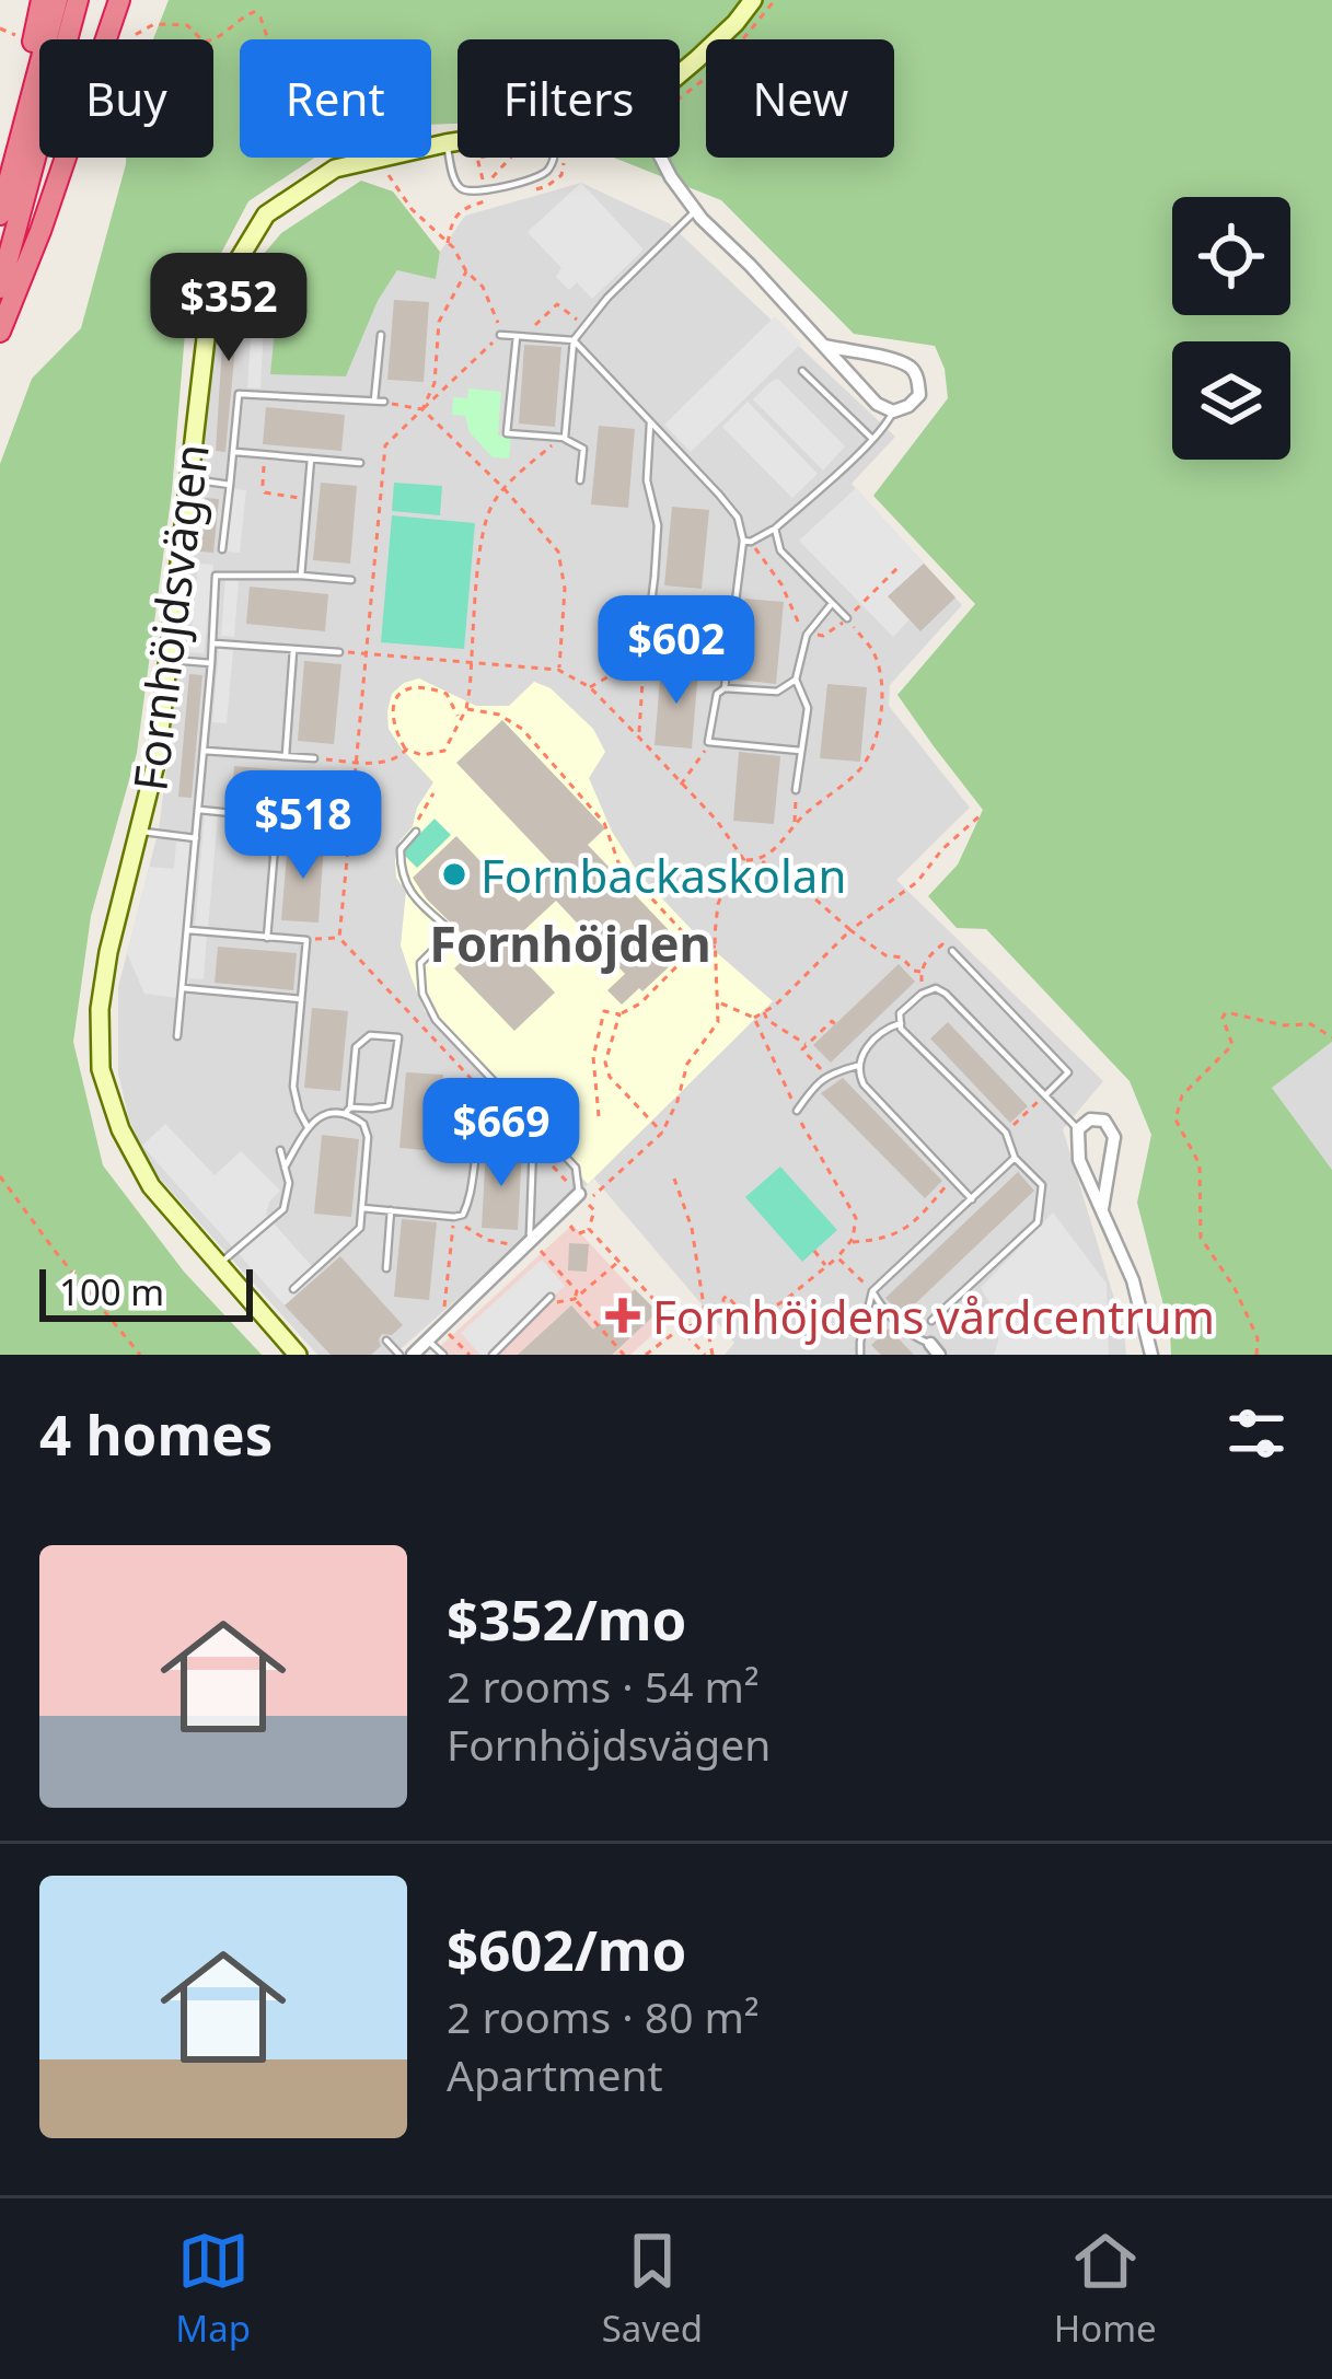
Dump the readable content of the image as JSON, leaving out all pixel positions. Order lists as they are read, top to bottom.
{
  "streets": {
    "street": ["Fornhöjdsvägen"]
  },
  "districts": ["Fornhöjden"],
  "places": {
    "other": ["Fornbackaskolan"],
    "health": ["Fornhöjdens vårdcentrum"]
  },
  "scale_bar": "100 m",
  "page": {
    "chip": [
      "Buy",
      "Rent",
      "Filters",
      "New"
    ],
    "price": [
      "$352",
      "$602",
      "$518",
      "$669"
    ],
    "scale": "100 m",
    "heading": "4 homes",
    "list": [
      {
        "name": "$352/mo",
        "note": "2 rooms · 54 m² · Fornhöjdsvägen"
      },
      {
        "name": "$602/mo",
        "note": "2 rooms · 80 m² · Apartment"
      }
    ],
    "tabs": ["Map", "Saved", "Home"]
  }
}
